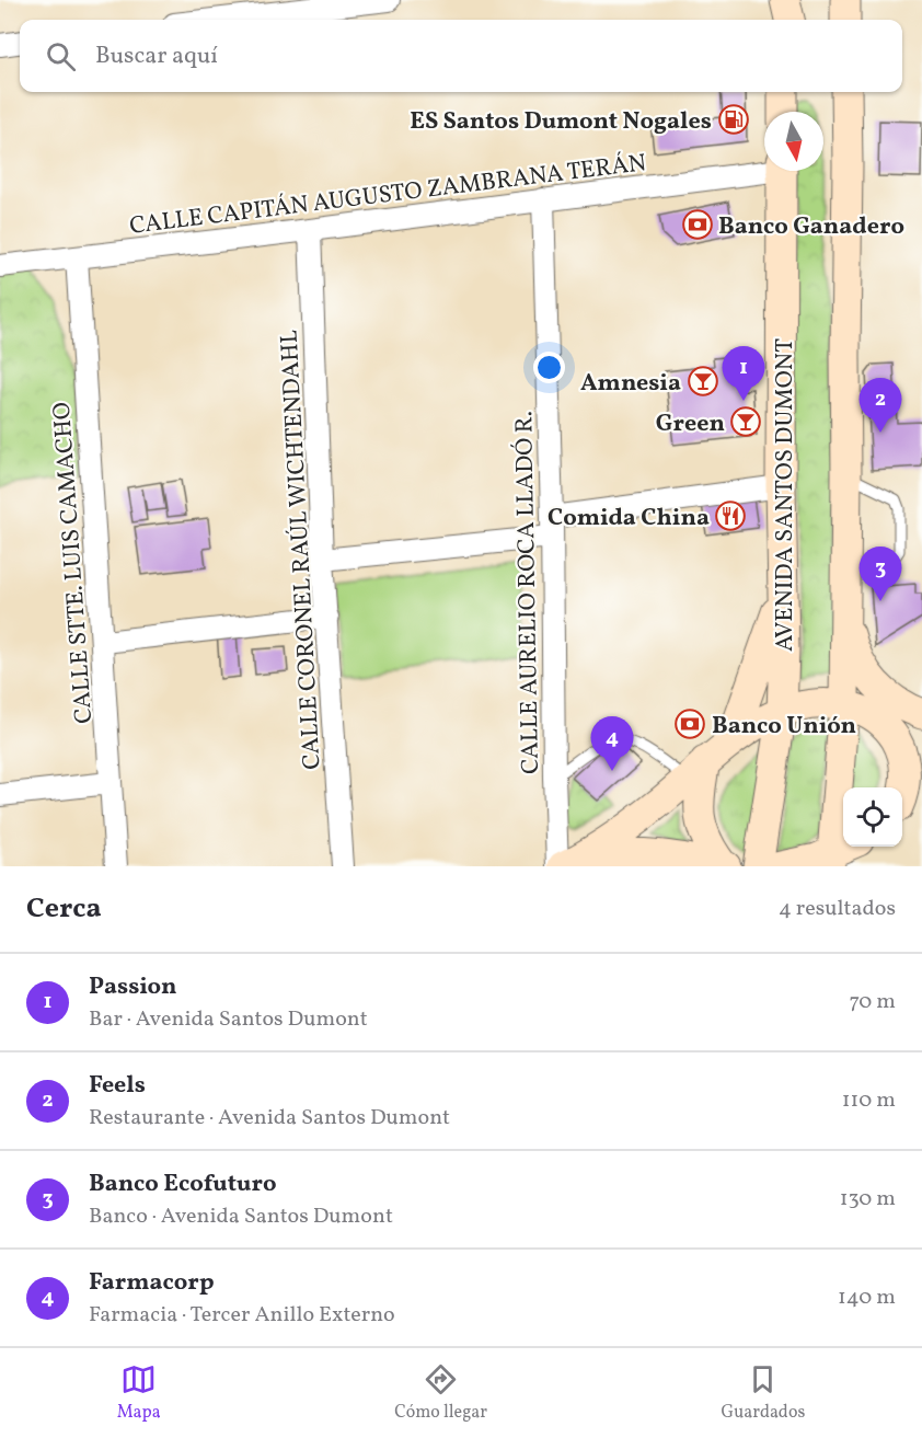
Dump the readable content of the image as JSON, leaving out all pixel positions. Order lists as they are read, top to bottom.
{
  "streets": {
    "main road": ["AVENIDA SANTOS DUMONT"],
    "street": [
      "CALLE CAPITÁN AUGUSTO ZAMBRANA TERÁN",
      "CALLE CORONEL RAÚL WICHTENDAHL",
      "CALLE STTE. LUIS CAMACHO",
      "CALLE AURELIO ROCA LLADÓ R."
    ]
  },
  "crossings": [
    ["CALLE CAPITÁN AUGUSTO ZAMBRANA TERÁN", "CALLE CORONEL RAÚL WICHTENDAHL"],
    ["CALLE CAPITÁN AUGUSTO ZAMBRANA TERÁN", "CALLE STTE. LUIS CAMACHO"],
    ["CALLE CAPITÁN AUGUSTO ZAMBRANA TERÁN", "CALLE AURELIO ROCA LLADÓ R."]
  ],
  "places": {
    "fuel station": ["ES Santos Dumont Nogales"],
    "bank": ["Banco Ganadero", "Banco Unión"],
    "bar": ["Amnesia", "Green"],
    "restaurant": ["Comida China"]
  },
  "north": "bottom",
  "page": {
    "search": "Buscar aquí",
    "pins": [
      "1",
      "2",
      "3",
      "4"
    ],
    "heading": ["Cerca", "4 resultados"],
    "list": [
      {
        "mark": "1",
        "name": "Passion",
        "note": "Bar · Avenida Santos Dumont",
        "value": "70 m"
      },
      {
        "mark": "2",
        "name": "Feels",
        "note": "Restaurante · Avenida Santos Dumont",
        "value": "110 m"
      },
      {
        "mark": "3",
        "name": "Banco Ecofuturo",
        "note": "Banco · Avenida Santos Dumont",
        "value": "130 m"
      },
      {
        "mark": "4",
        "name": "Farmacorp",
        "note": "Farmacia · Tercer Anillo Externo",
        "value": "140 m"
      }
    ],
    "nav": ["Mapa", "Cómo llegar", "Guardados"]
  }
}
